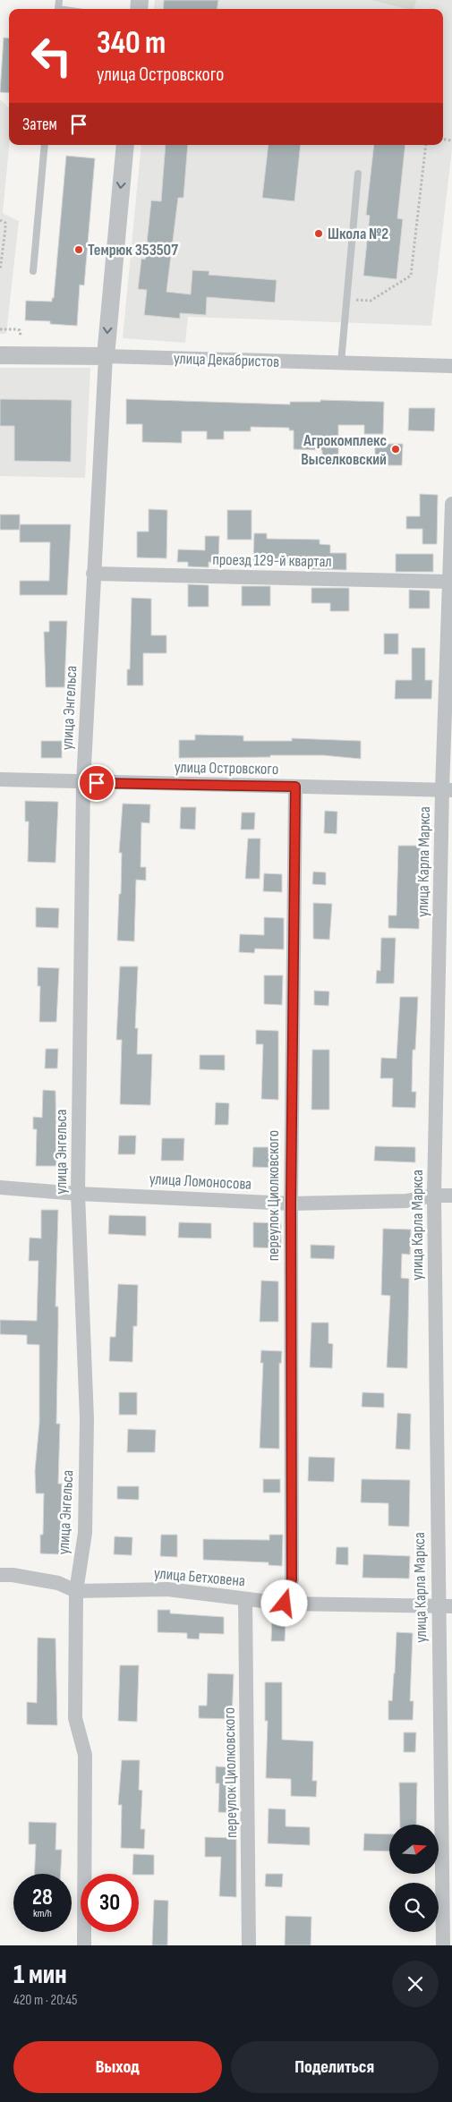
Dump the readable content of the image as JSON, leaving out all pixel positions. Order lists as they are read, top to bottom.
{
  "streets": {
    "street": [
      "улица Декабристов",
      "проезд 129-й квартал",
      "улица Энгельса",
      "улица Островского",
      "улица Карла Маркса",
      "улица Ломоносова",
      "переулок Циолковского",
      "улица Бетховена"
    ]
  },
  "crossings": [
    ["улица Декабристов", "улица Энгельса"],
    ["проезд 129-й квартал", "улица Энгельса"],
    ["проезд 129-й квартал", "улица Карла Маркса"],
    ["улица Энгельса", "улица Островского"],
    ["улица Энгельса", "улица Ломоносова"],
    ["улица Энгельса", "улица Бетховена"],
    ["улица Островского", "улица Карла Маркса"],
    ["улица Островского", "переулок Циолковского"],
    ["улица Карла Маркса", "улица Ломоносова"],
    ["улица Карла Маркса", "улица Бетховена"],
    ["улица Ломоносова", "переулок Циолковского"],
    ["переулок Циолковского", "улица Бетховена"]
  ],
  "places": ["Школа №2", "Темрюк 353507", "Агрокомплекс Выселковский"],
  "north": "right",
  "page": {
    "turn": ["340 m", "улица Островского"],
    "then": "Затем",
    "speed": "28 km/h",
    "limit": "30",
    "heading": ["1 мин", "420 m · 20:45"],
    "buttons": ["Выход", "Поделиться"]
  }
}
